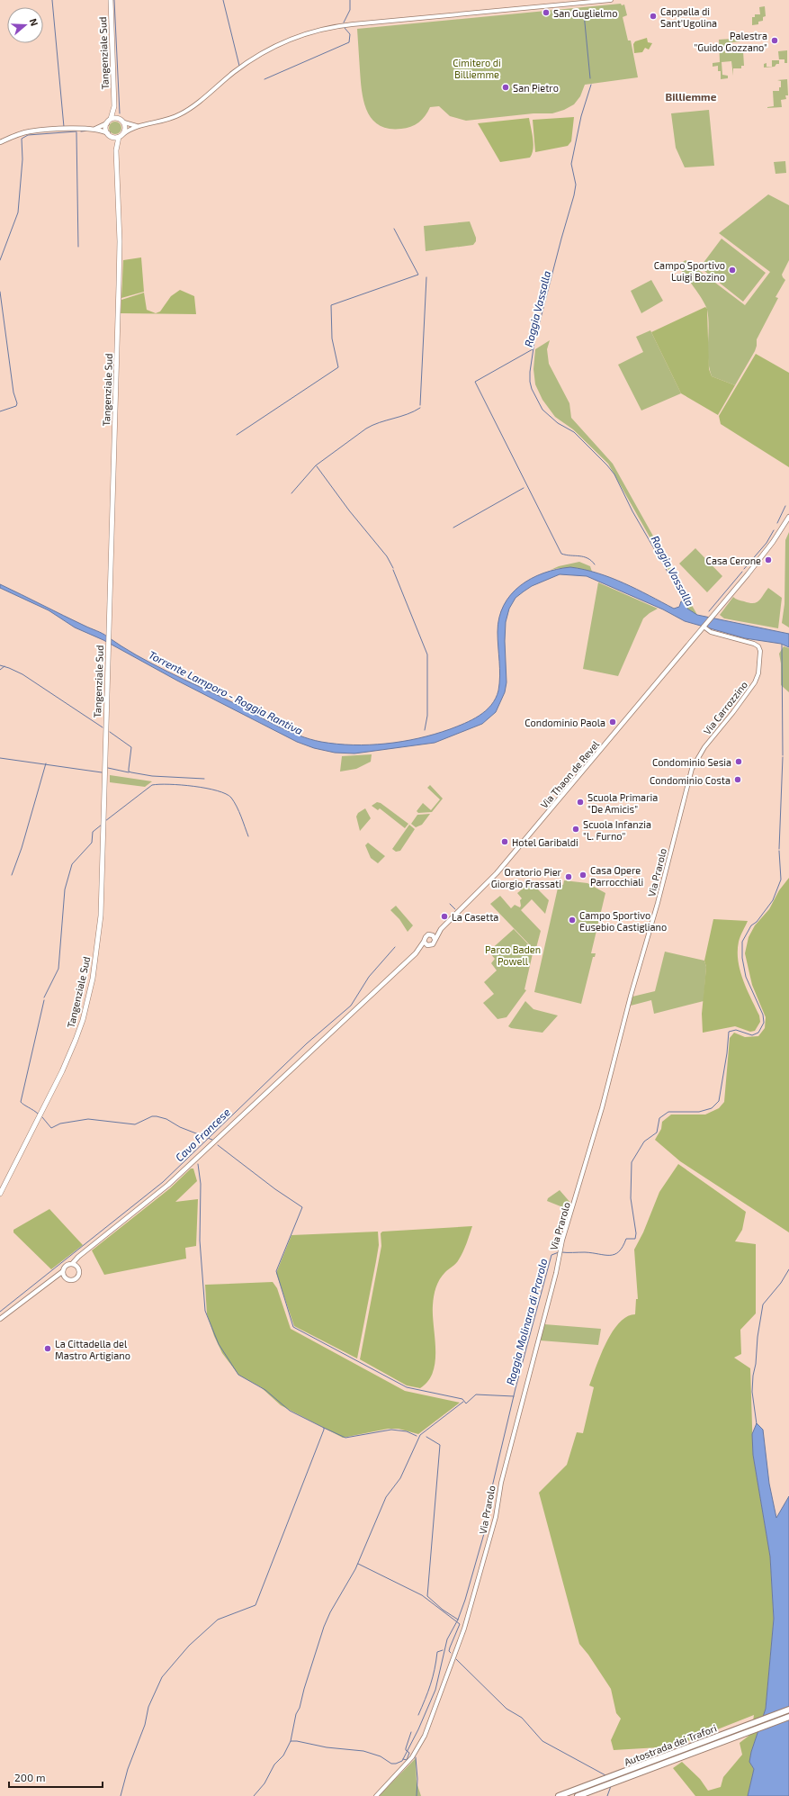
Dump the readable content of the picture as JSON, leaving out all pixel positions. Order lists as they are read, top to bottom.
{
  "streets": {
    "highway": ["Autostrada dei Trafori"],
    "main road": ["Tangenziale Sud", "Via Thaon de Revel"],
    "street": ["Via Carrozzino", "Via Prarolo"]
  },
  "crossings": [
    ["Via Carrozzino", "Via Thaon de Revel"],
    ["Via Carrozzino", "Via Prarolo"]
  ],
  "districts": ["Billiemme"],
  "water": [
    "Roggia Vassalla",
    "Torrente Lamporo - Roggia Rantiva",
    "Cavo Francese",
    "Roggia Molinara di Prarolo"
  ],
  "parks": ["Cimitero di Billiemme", "Parco Baden Powell"],
  "places": [
    "San Guglielmo",
    "Cappella di Sant'Ugolina",
    "Palestra \"Guido Gozzano\"",
    "San Pietro",
    "Campo Sportivo Luigi Bozino",
    "Casa Cerone",
    "Condominio Paola",
    "Condominio Sesia",
    "Condominio Costa",
    "Scuola Primaria \"De Amicis\"",
    "Scuola Infanzia \"L. Furno\"",
    "Hotel Garibaldi",
    "Casa Opere Parrocchiali",
    "Oratorio Pier Giorgio Frassati",
    "La Casetta",
    "Campo Sportivo Eusebio Castigliano",
    "La Cittadella del Mastro Artigiano"
  ],
  "scale_bar": "200 m",
  "north": "right"
}
